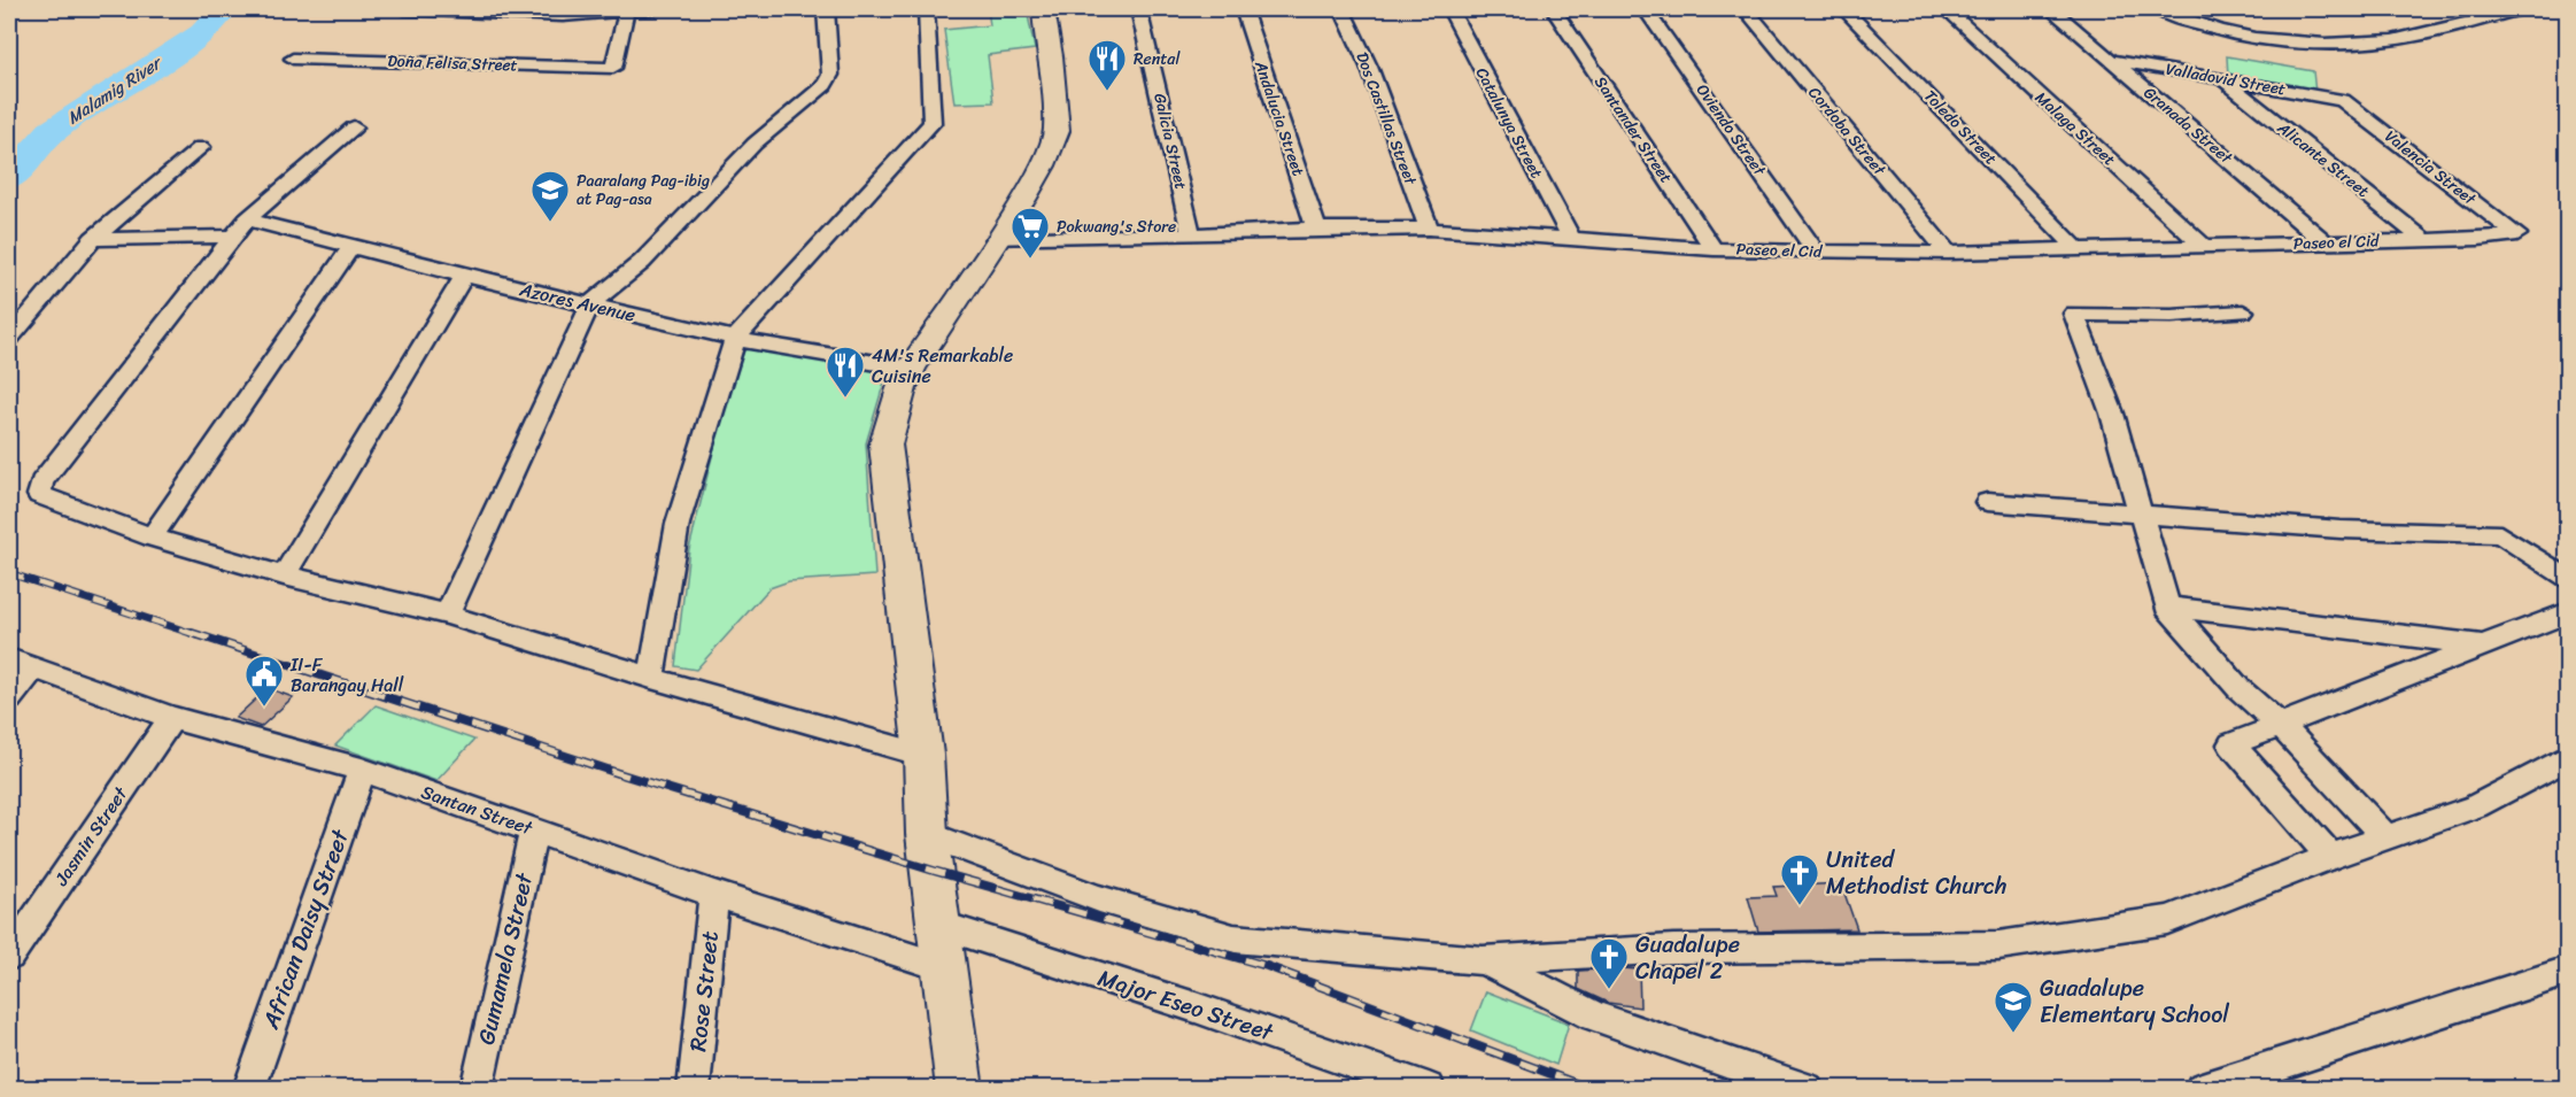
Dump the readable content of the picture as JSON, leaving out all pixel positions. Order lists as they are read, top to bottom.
{
  "streets": {
    "street": [
      "Doña Felisa Street",
      "Valladovid Street",
      "Andalucia Street",
      "Dos Castillas Street",
      "Catalunya Street",
      "Granada Street",
      "Toledo Street",
      "Malaga Street",
      "Santander Street",
      "Oviendo Street",
      "Cordoba Street",
      "Galicia Street",
      "Alicante Street",
      "Valencia Street",
      "Paseo el Cid",
      "Azores Avenue",
      "Santan Street",
      "Jasmin Street",
      "African Daisy Street",
      "Gumamela Street",
      "Rose Street",
      "Major Eseo Street"
    ]
  },
  "crossings": [
    ["Valladovid Street", "Granada Street"],
    ["Valladovid Street", "Alicante Street"],
    ["Valladovid Street", "Valencia Street"],
    ["Andalucia Street", "Paseo el Cid"],
    ["Dos Castillas Street", "Paseo el Cid"],
    ["Catalunya Street", "Paseo el Cid"],
    ["Granada Street", "Paseo el Cid"],
    ["Toledo Street", "Paseo el Cid"],
    ["Malaga Street", "Paseo el Cid"],
    ["Santander Street", "Paseo el Cid"],
    ["Oviendo Street", "Paseo el Cid"],
    ["Cordoba Street", "Paseo el Cid"],
    ["Galicia Street", "Paseo el Cid"],
    ["Alicante Street", "Paseo el Cid"],
    ["Valencia Street", "Paseo el Cid"],
    ["Santan Street", "Jasmin Street"],
    ["Santan Street", "African Daisy Street"],
    ["Santan Street", "Gumamela Street"],
    ["Santan Street", "Rose Street"]
  ],
  "water": ["Malamig River"],
  "places": {
    "restaurant": ["Rental", "4M's Remarkable Cuisine"],
    "school or university": ["Paaralang Pag-ibig at Pag-asa", "Guadalupe Elementary School"],
    "supermarket": ["Pokwang's Store"],
    "public building": ["II-F Barangay Hall"],
    "church": ["United Methodist Church", "Guadalupe Chapel 2"]
  }
}
